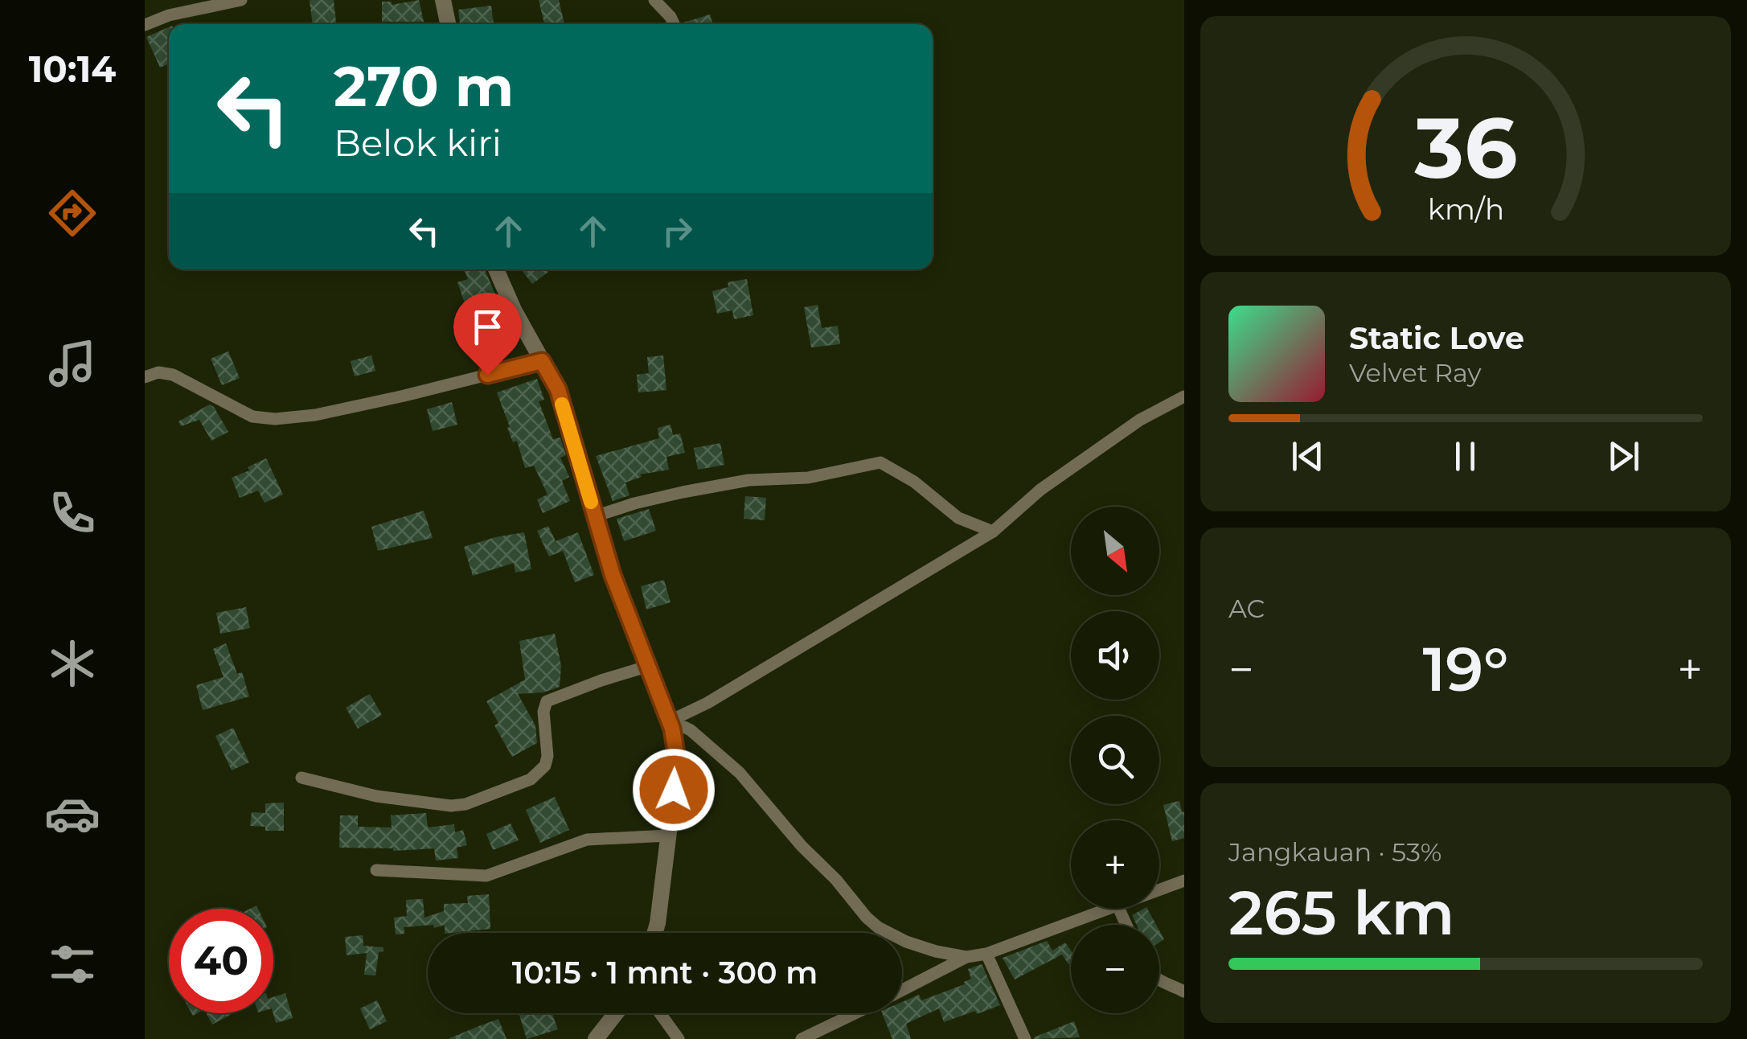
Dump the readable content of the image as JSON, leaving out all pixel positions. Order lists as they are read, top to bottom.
{
  "north": "bottom right",
  "page": {
    "tabs": "10:14",
    "turn": ["270 m", "Belok kiri"],
    "song": ["Static Love", "Velvet Ray"],
    "map_buttons": ["+", "−"],
    "tile": [
      "AC",
      ["Jangkauan · 53%", "265 km"]
    ],
    "heat": ["−", "19°", "+"],
    "limit": "40",
    "trip": "10:15 · 1 mnt · 300 m",
    "gauge": ["36", "km/h"]
  }
}
